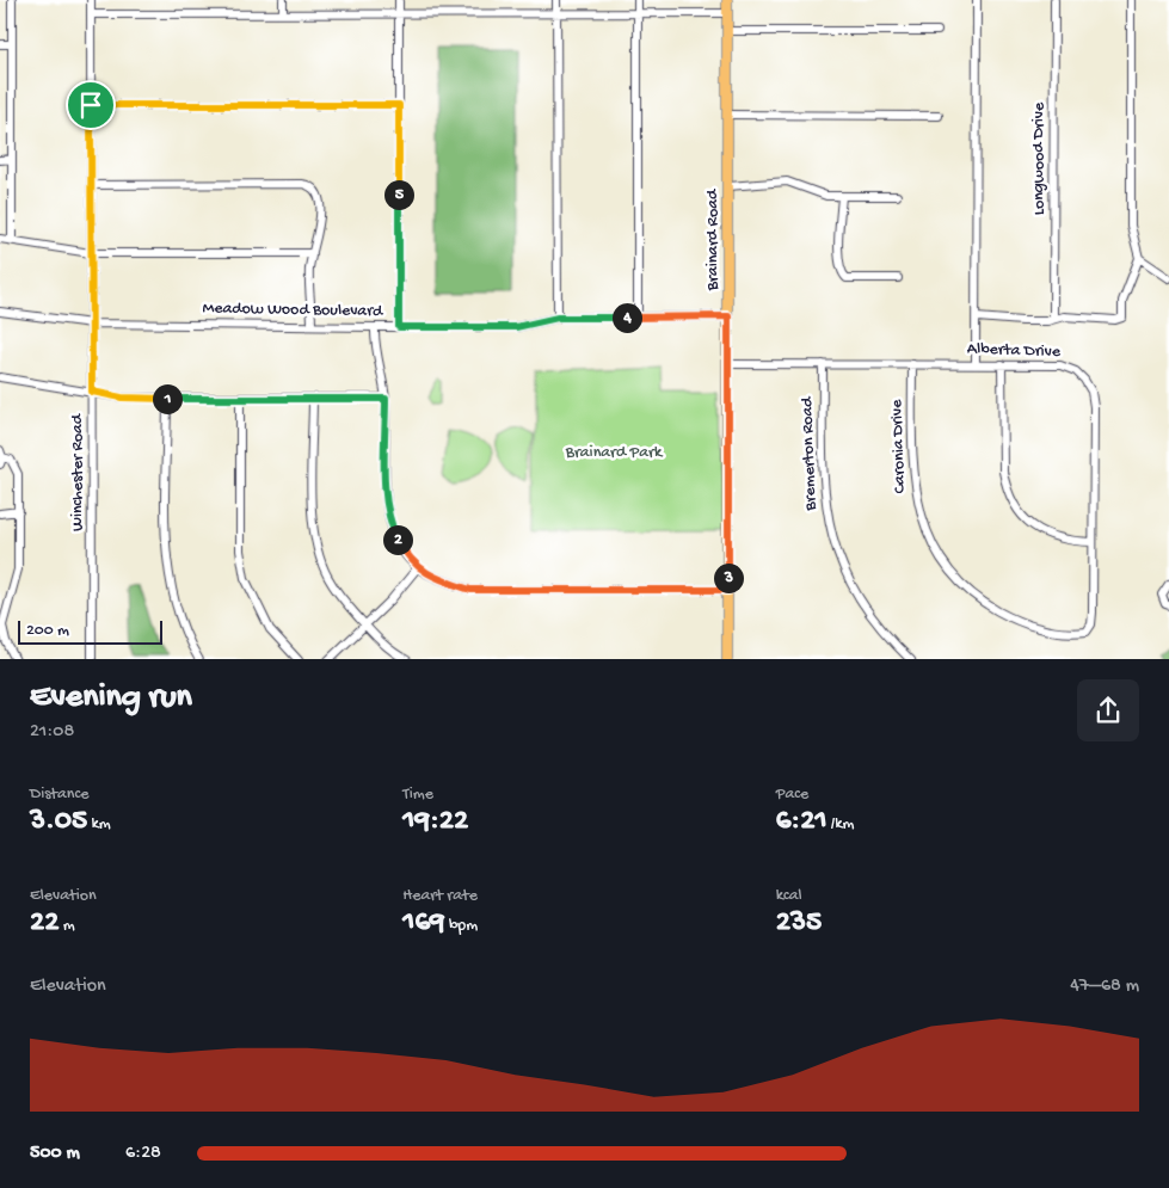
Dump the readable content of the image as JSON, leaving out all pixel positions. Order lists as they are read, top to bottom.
{
  "streets": {
    "main road": ["Brainard Road"],
    "street": [
      "Longwood Drive",
      "Meadow Wood Boulevard",
      "Alberta Drive",
      "Caronia Drive",
      "Bremerton Road",
      "Winchester Road"
    ]
  },
  "crossings": [
    ["Brainard Road", "Meadow Wood Boulevard"],
    ["Brainard Road", "Alberta Drive"],
    ["Meadow Wood Boulevard", "Winchester Road"],
    ["Alberta Drive", "Caronia Drive"],
    ["Alberta Drive", "Bremerton Road"]
  ],
  "parks": ["Brainard Park"],
  "scale_bar": "200 m",
  "page": {
    "pins": [
      "5",
      "4",
      "1",
      "2",
      "3"
    ],
    "scale": "200 m",
    "heading": ["Evening run", "21:08"],
    "stats": [
      ["Distance", "3.05 km"],
      ["Time", "19:22"],
      ["Pace", "6:21 /km"],
      ["Elevation", "22 m"],
      ["Heart rate", "169 bpm"],
      ["kcal", "235"]
    ],
    "chart": ["Elevation", "47–68 m"],
    "list": [
      {
        "name": "500 m",
        "note": "6:28"
      }
    ]
  }
}
